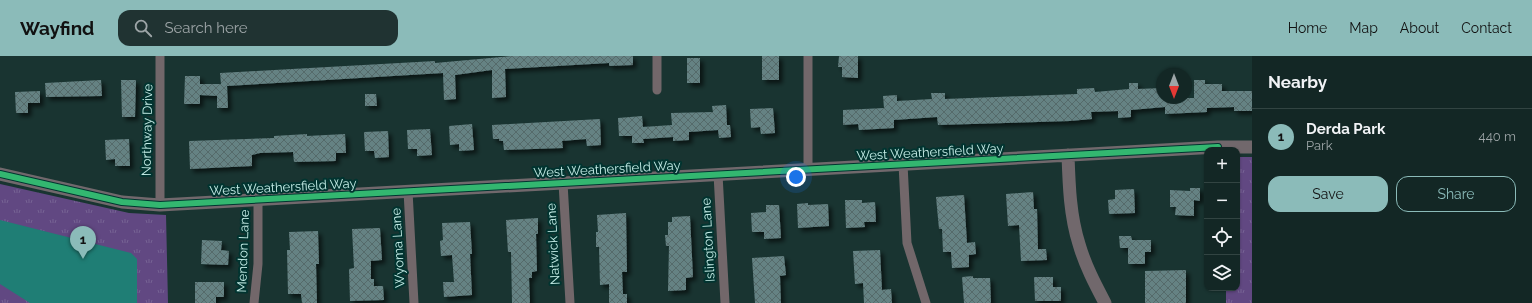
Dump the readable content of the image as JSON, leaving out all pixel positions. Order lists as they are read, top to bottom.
{
  "streets": {
    "street": [
      "Northway Drive",
      "West Weathersfield Way",
      "Islington Lane",
      "Natwick Lane",
      "Wyoma Lane",
      "Mendon Lane"
    ]
  },
  "crossings": [
    ["Northway Drive", "West Weathersfield Way"],
    ["West Weathersfield Way", "Islington Lane"],
    ["West Weathersfield Way", "Natwick Lane"],
    ["West Weathersfield Way", "Wyoma Lane"],
    ["West Weathersfield Way", "Mendon Lane"]
  ],
  "north": "bottom",
  "page": {
    "header": "Wayfind",
    "search": "Search here",
    "nav": [
      "Home",
      "Map",
      "About",
      "Contact"
    ],
    "heading": "Nearby",
    "list": [
      {
        "mark": "1",
        "name": "Derda Park",
        "note": "Park",
        "value": "440 m"
      }
    ],
    "map_buttons": ["+", "−"],
    "buttons": ["Save", "Share"],
    "pins": "1"
  }
}
